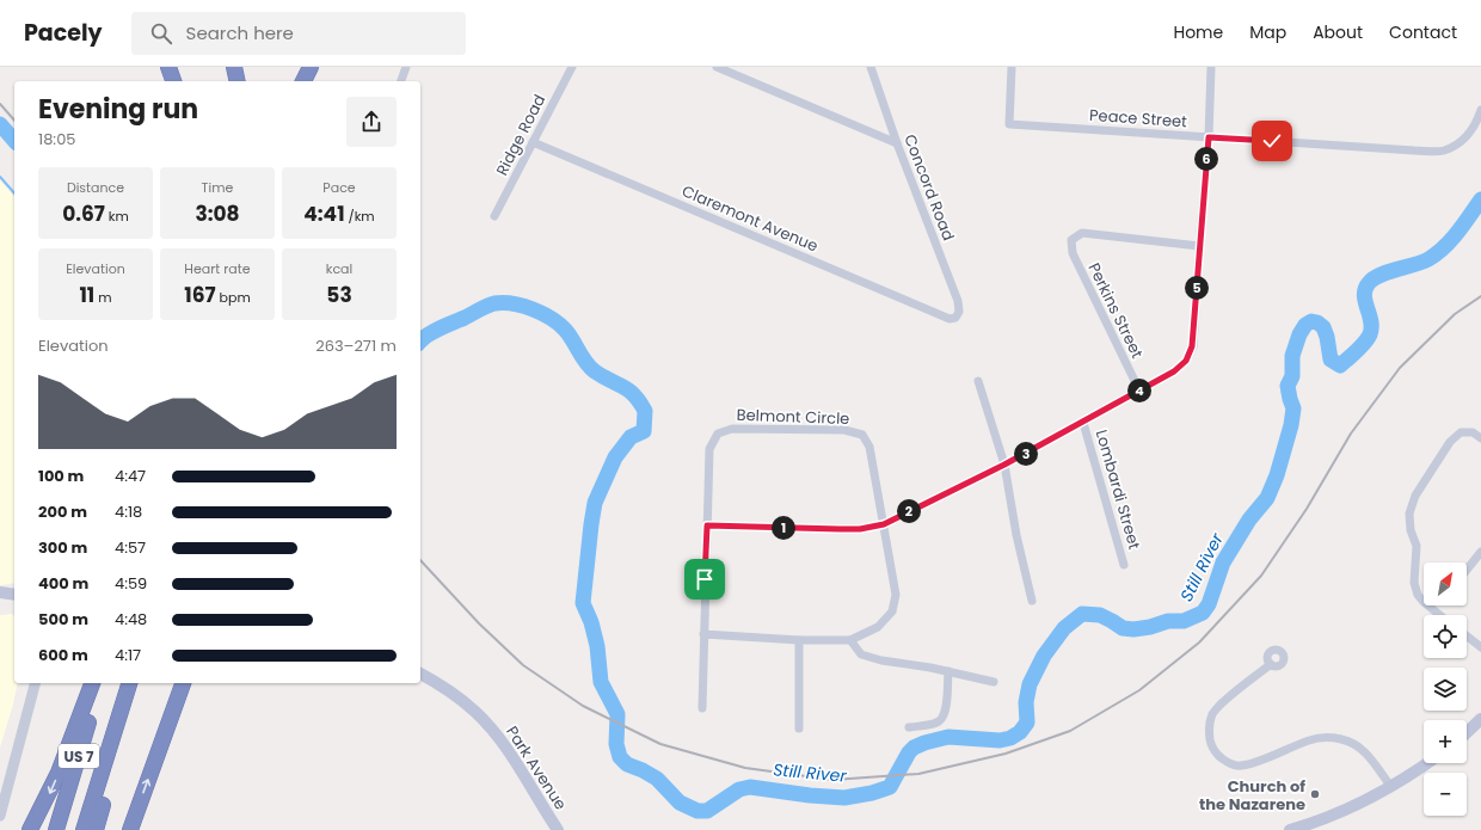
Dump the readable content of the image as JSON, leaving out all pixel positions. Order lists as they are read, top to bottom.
{
  "streets": {
    "highway": ["US 7"],
    "main road": ["Park Avenue"],
    "street": [
      "Peace Street",
      "Ridge Road",
      "Concord Road",
      "Claremont Avenue",
      "Perkins Street",
      "Belmont Circle",
      "Lombardi Street"
    ]
  },
  "crossings": [
    ["Ridge Road", "Claremont Avenue"],
    ["Concord Road", "Claremont Avenue"]
  ],
  "water": ["Still River"],
  "places": ["Church of the Nazarene"],
  "north": "top right",
  "page": {
    "header": "Pacely",
    "search": "Search here",
    "nav": [
      "Home",
      "Map",
      "About",
      "Contact"
    ],
    "heading": ["Evening run", "18:05"],
    "pins": [
      "6",
      "5",
      "4",
      "3",
      "2",
      "1"
    ],
    "stats": [
      ["Distance", "0.67 km"],
      ["Time", "3:08"],
      ["Pace", "4:41 /km"],
      ["Elevation", "11 m"],
      ["Heart rate", "167 bpm"],
      ["kcal", "53"]
    ],
    "chart": ["Elevation", "263–271 m"],
    "list": [
      {
        "name": "100 m",
        "note": "4:47"
      },
      {
        "name": "200 m",
        "note": "4:18"
      },
      {
        "name": "300 m",
        "note": "4:57"
      },
      {
        "name": "400 m",
        "note": "4:59"
      },
      {
        "name": "500 m",
        "note": "4:48"
      },
      {
        "name": "600 m",
        "note": "4:17"
      }
    ],
    "map_buttons": ["+", "−"]
  }
}
